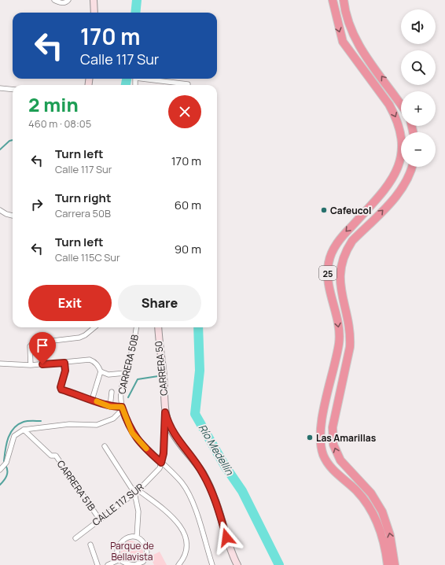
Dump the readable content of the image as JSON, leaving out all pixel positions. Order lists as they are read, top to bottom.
{
  "streets": {
    "highway": ["25"],
    "main road": ["CARRERA 50"],
    "street": ["CARRERA 50B", "CARRERA 51B", "CALLE 117 SUR"]
  },
  "crossings": [
    ["CARRERA 50B", "CALLE 117 SUR"],
    ["CARRERA 50", "CALLE 117 SUR"],
    ["CARRERA 51B", "CALLE 117 SUR"]
  ],
  "water": ["Río Medellín"],
  "parks": ["Parque de Bellavista"],
  "places": ["Cafeucol", "Las Amarillas"],
  "page": {
    "map_buttons": ["+", "−"],
    "turn": ["170 m", "Calle 117 Sur"],
    "heading": ["2 min", "460 m · 08:05"],
    "list": [
      {
        "name": "Turn left",
        "note": "Calle 117 Sur",
        "value": "170 m"
      },
      {
        "name": "Turn right",
        "note": "Carrera 50B",
        "value": "60 m"
      },
      {
        "name": "Turn left",
        "note": "Calle 115C Sur",
        "value": "90 m"
      }
    ],
    "buttons": ["Exit", "Share"]
  }
}
